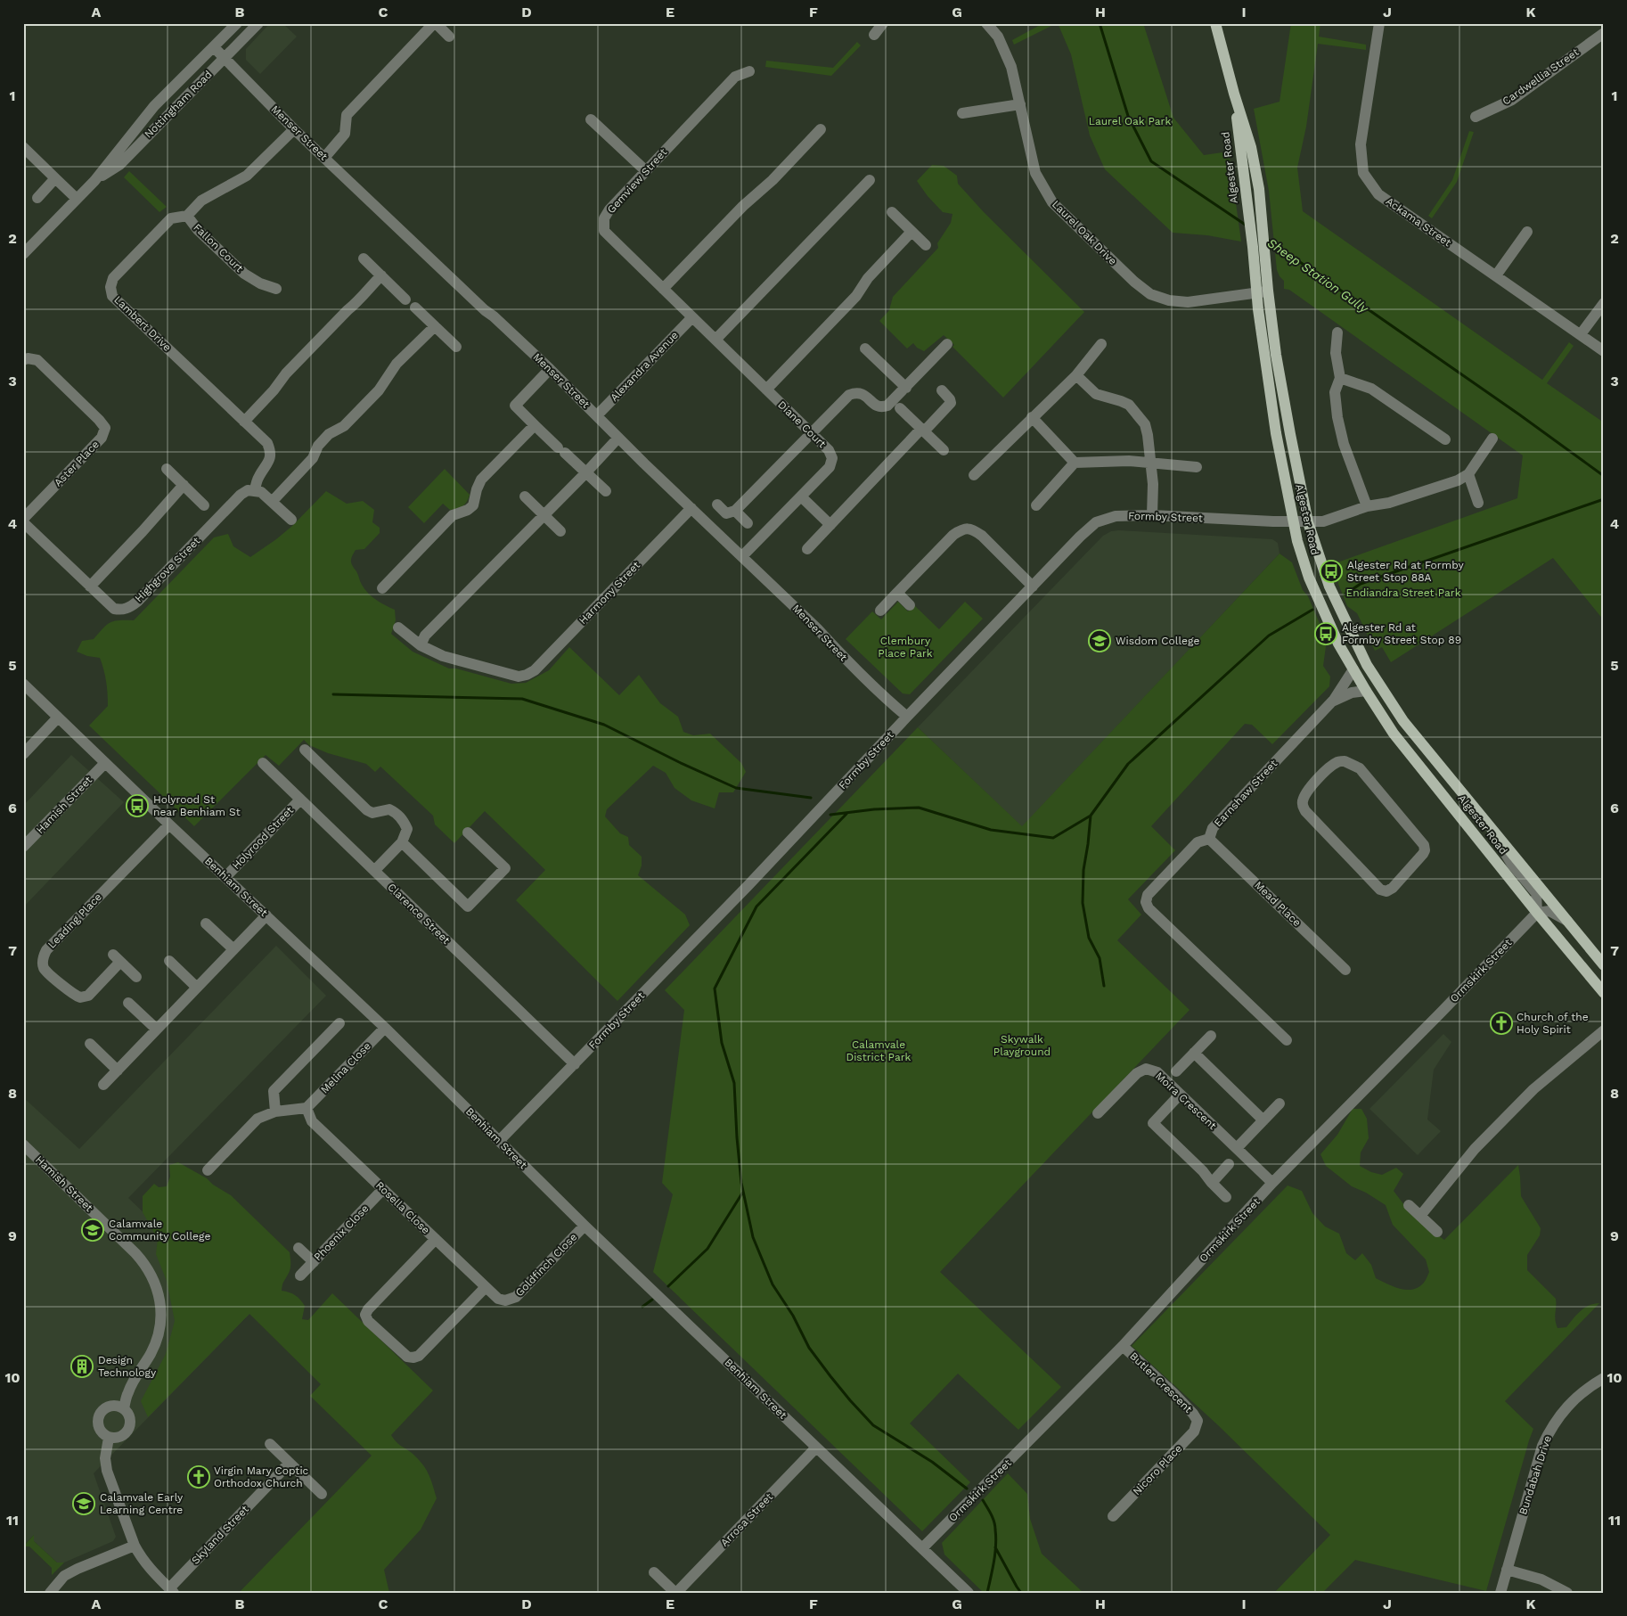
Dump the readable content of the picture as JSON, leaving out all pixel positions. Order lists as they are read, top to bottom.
{
  "streets": {
    "main road": ["Algester Road"],
    "street": [
      "Cardwellia Street",
      "Nottingham Road",
      "Menser Street",
      "Gemview Street",
      "Ackama Street",
      "Laurel Oak Drive",
      "Fallon Court",
      "Lambert Drive",
      "Alexandra Avenue",
      "Diane Court",
      "Aster Place",
      "Formby Street",
      "Highgrove Street",
      "Harmony Street",
      "Earnshaw Street",
      "Hamish Street",
      "Holyrood Street",
      "Benhiam Street",
      "Mead Place",
      "Clarence Street",
      "Leading Place",
      "Ormskirk Street",
      "Melina Close",
      "Moira Crescent",
      "Rosella Close",
      "Phoenix Close",
      "Goldfinch Close",
      "Butler Crescent",
      "Nicoro Place",
      "Bundabah Drive",
      "Arrosa Street",
      "Skyland Street"
    ]
  },
  "crossings": [
    ["Nottingham Road", "Menser Street"],
    ["Menser Street", "Lambert Drive"],
    ["Menser Street", "Alexandra Avenue"],
    ["Menser Street", "Diane Court"],
    ["Menser Street", "Formby Street"],
    ["Menser Street", "Harmony Street"],
    ["Algester Road", "Laurel Oak Drive"],
    ["Algester Road", "Formby Street"],
    ["Algester Road", "Earnshaw Street"],
    ["Algester Road", "Ormskirk Street"],
    ["Gemview Street", "Alexandra Avenue"],
    ["Gemview Street", "Diane Court"],
    ["Fallon Court", "Lambert Drive"],
    ["Lambert Drive", "Highgrove Street"],
    ["Alexandra Avenue", "Diane Court"],
    ["Formby Street", "Benhiam Street"],
    ["Formby Street", "Clarence Street"],
    ["Earnshaw Street", "Mead Place"],
    ["Hamish Street", "Benhiam Street"],
    ["Holyrood Street", "Benhiam Street"],
    ["Holyrood Street", "Clarence Street"],
    ["Benhiam Street", "Leading Place"],
    ["Benhiam Street", "Ormskirk Street"],
    ["Benhiam Street", "Melina Close"],
    ["Benhiam Street", "Goldfinch Close"],
    ["Benhiam Street", "Arrosa Street"],
    ["Ormskirk Street", "Moira Crescent"],
    ["Ormskirk Street", "Butler Crescent"],
    ["Melina Close", "Rosella Close"],
    ["Rosella Close", "Phoenix Close"],
    ["Rosella Close", "Goldfinch Close"],
    ["Butler Crescent", "Nicoro Place"]
  ],
  "water": ["Sheep Station Gully"],
  "parks": [
    "Laurel Oak Park",
    "Endiandra Street Park",
    "Clembury Place Park",
    "Skywalk Playground",
    "Calamvale District Park"
  ],
  "places": {
    "bus stop": ["Algester Rd at Formby Street Stop 88A", "Algester Rd at Formby Street Stop 89", "Holyrood St near Benhiam St"],
    "school or university": ["Wisdom College", "Calamvale Community College", "Calamvale Early Learning Centre"],
    "church": ["Church of the Holy Spirit", "Virgin Mary Coptic Orthodox Church"],
    "building": ["Design Technology"]
  },
  "grid": {
    "columns": [
      "A",
      "B",
      "C",
      "D",
      "E",
      "F",
      "G",
      "H",
      "I",
      "J",
      "K"
    ],
    "rows": [
      "1",
      "2",
      "3",
      "4",
      "5",
      "6",
      "7",
      "8",
      "9",
      "10",
      "11"
    ]
  }
}
